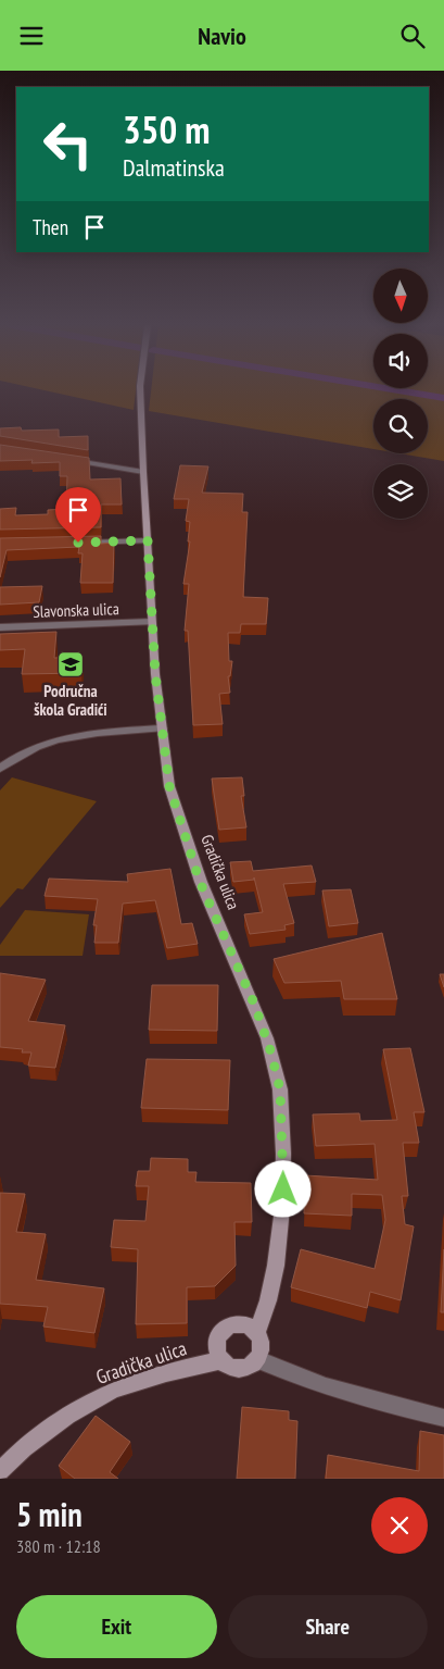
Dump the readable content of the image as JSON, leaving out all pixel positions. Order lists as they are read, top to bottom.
{
  "streets": {
    "street": ["Slavonska ulica", "Gradička ulica"]
  },
  "crossings": [
    ["Slavonska ulica", "Gradička ulica"]
  ],
  "places": {
    "school or university": ["Područna škola Gradići"]
  },
  "north": "bottom",
  "page": {
    "header": "Navio",
    "turn": ["350 m", "Dalmatinska"],
    "then": "Then",
    "heading": ["5 min", "380 m · 12:18"],
    "buttons": ["Exit", "Share"]
  }
}
